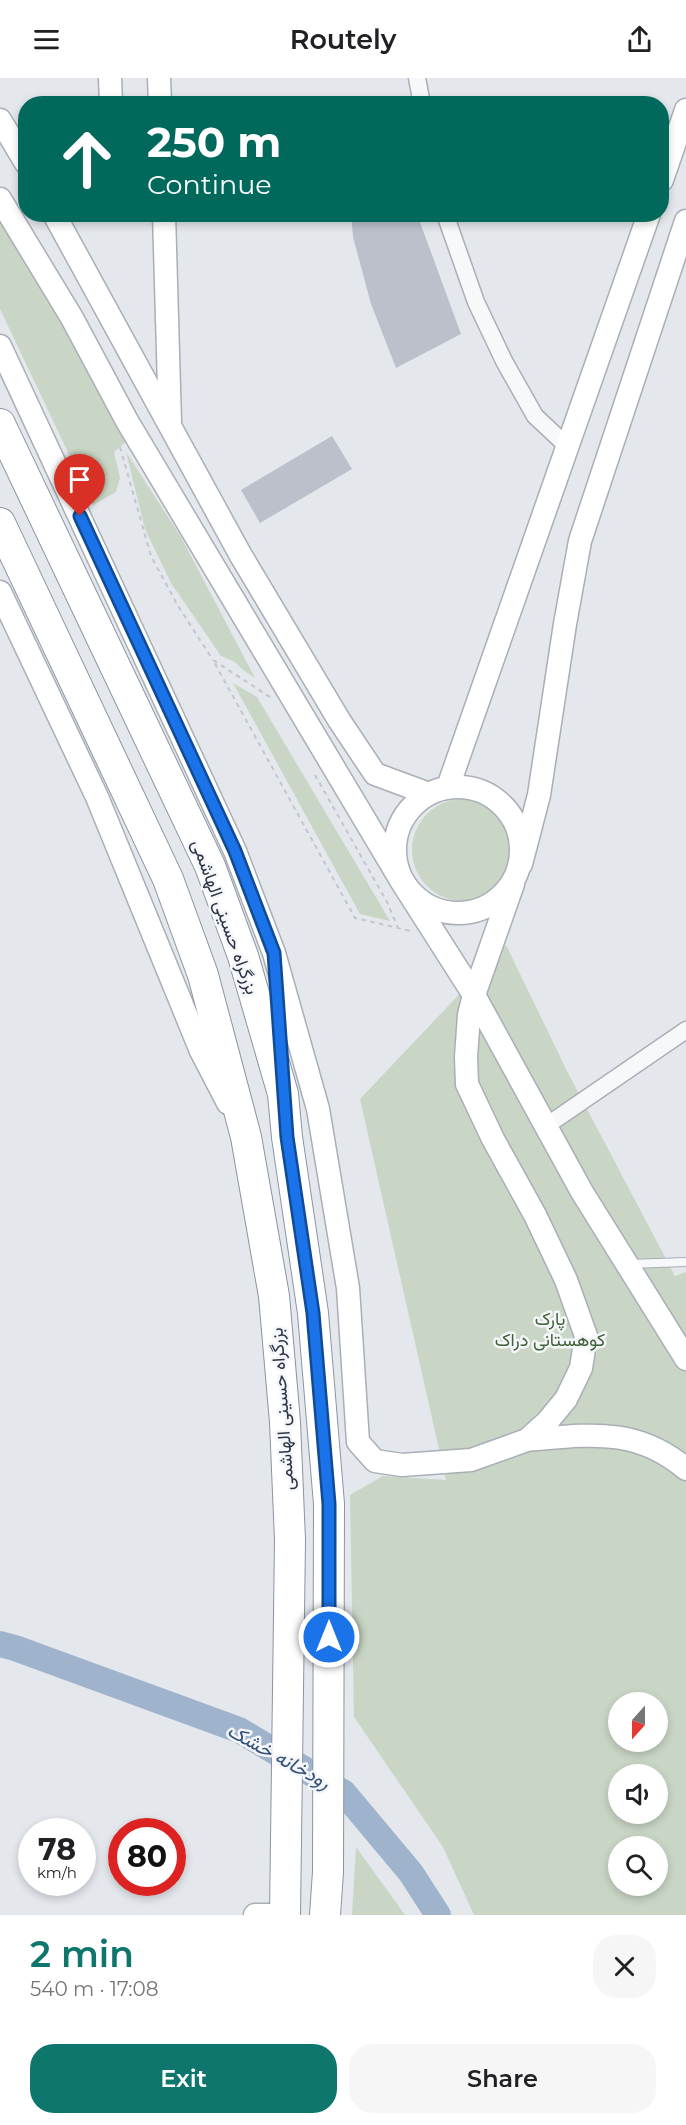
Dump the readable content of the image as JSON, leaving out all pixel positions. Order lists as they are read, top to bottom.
{
  "streets": {
    "highway": ["بزرگراه حسینی الهاشمی"]
  },
  "water": ["رودخانه خشک"],
  "parks": ["پارک کوهستانی دراک"],
  "north": "bottom",
  "page": {
    "header": "Routely",
    "turn": ["250 m", "Continue"],
    "speed": "78 km/h",
    "limit": "80",
    "heading": ["2 min", "540 m · 17:08"],
    "buttons": ["Exit", "Share"]
  }
}
